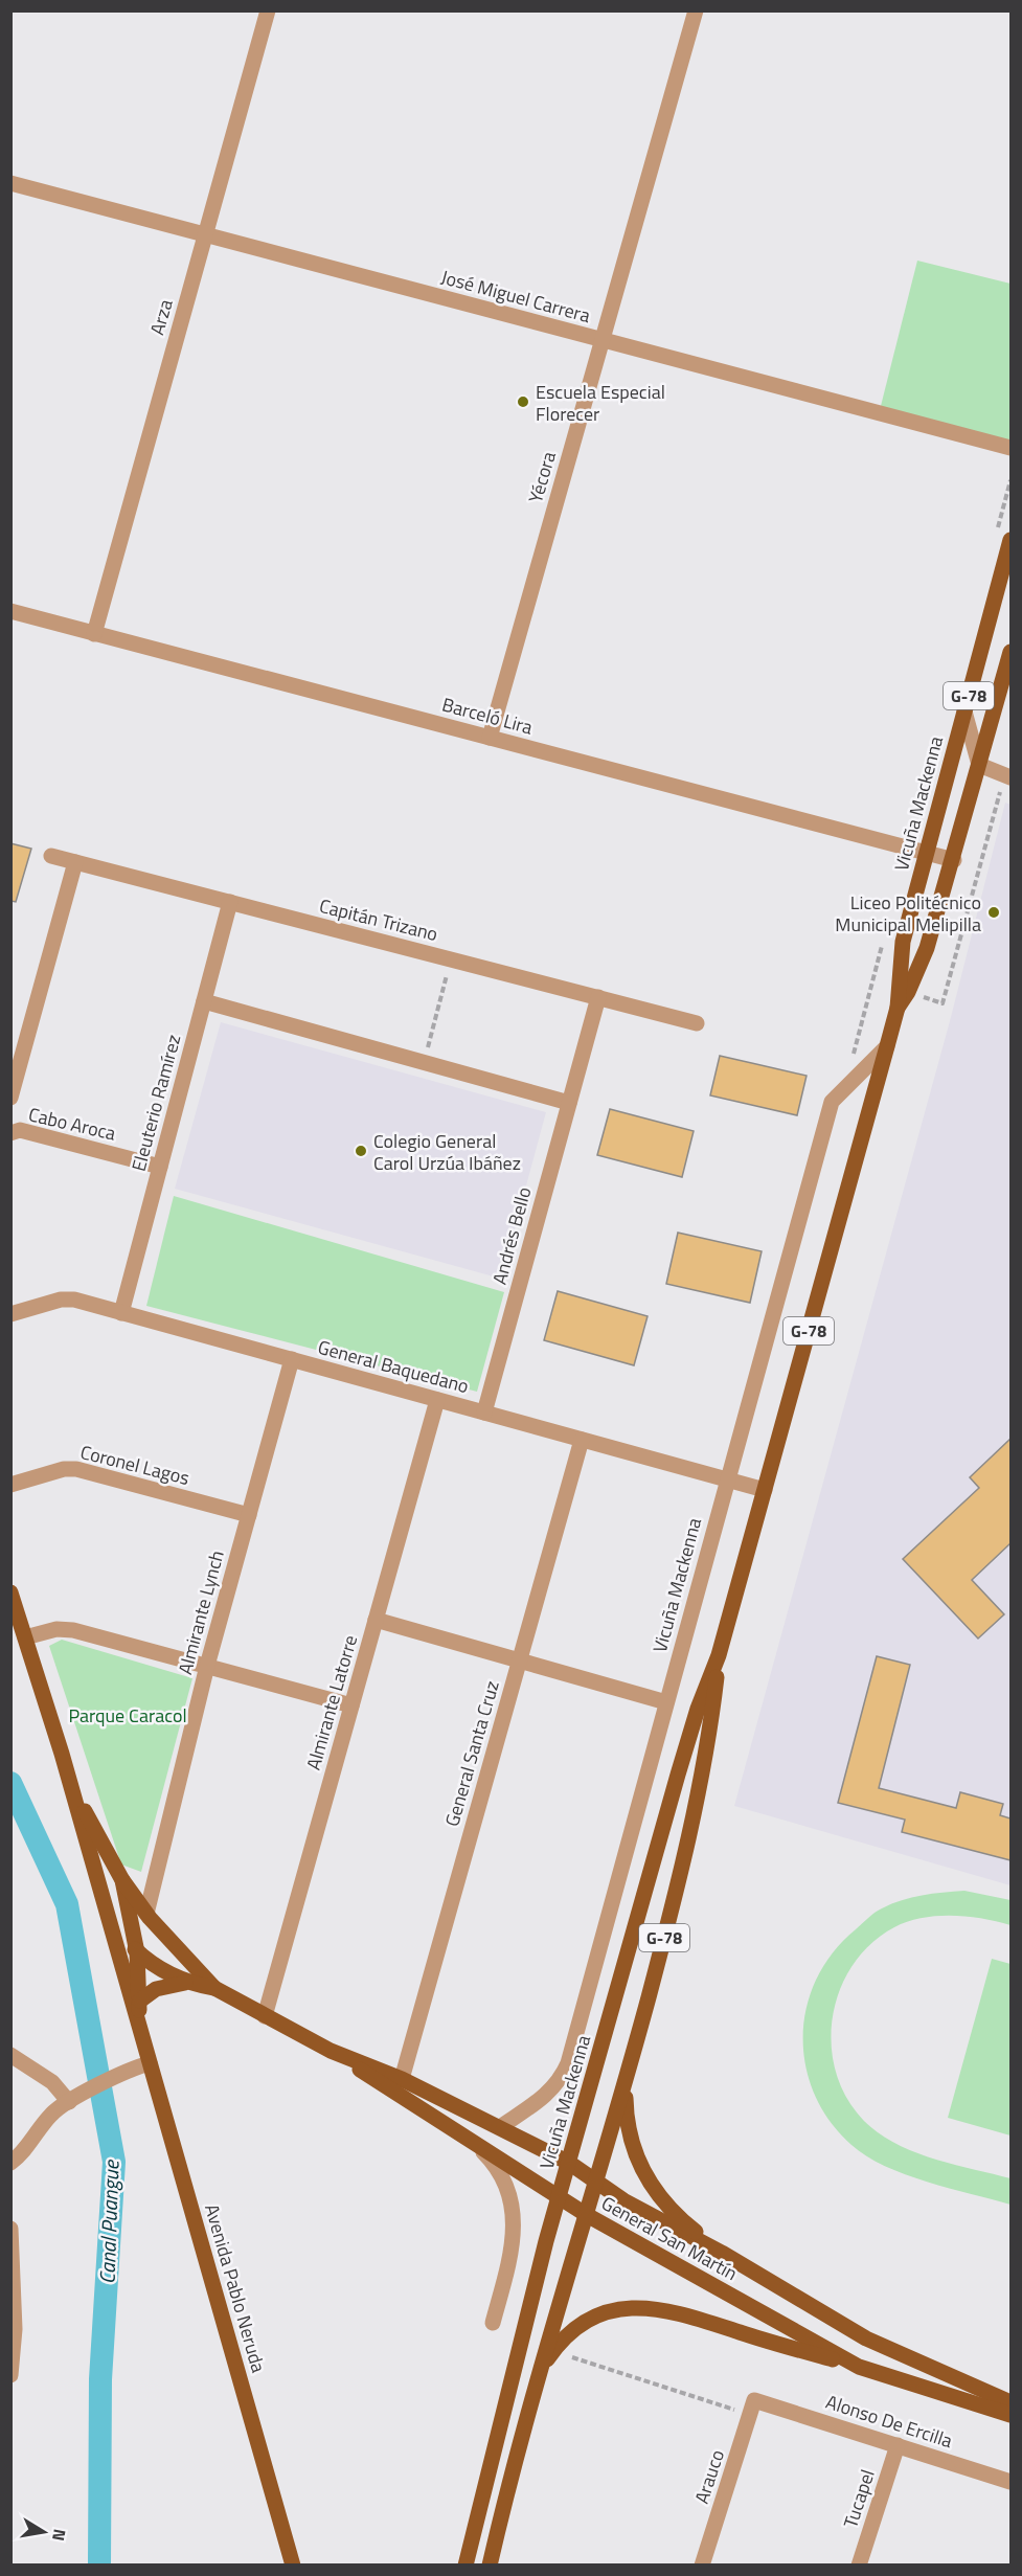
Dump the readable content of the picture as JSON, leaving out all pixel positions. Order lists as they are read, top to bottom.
{
  "streets": {
    "main road": [
      "G-78",
      "Vicuña Mackenna",
      "General San Martín",
      "Avenida Pablo Neruda"
    ],
    "street": [
      "José Miguel Carrera",
      "Arza",
      "Yécora",
      "Barceló Lira",
      "Capitán Trizano",
      "Eleuterio Ramírez",
      "Cabo Aroca",
      "Andrés Bello",
      "General Baquedano",
      "Coronel Lagos",
      "Almirante Lynch",
      "Almirante Latorre",
      "General Santa Cruz",
      "Alonso De Ercilla",
      "Arauco",
      "Tucapel"
    ]
  },
  "crossings": [
    ["José Miguel Carrera", "Arza"],
    ["José Miguel Carrera", "Yécora"],
    ["Arza", "Barceló Lira"],
    ["Yécora", "Barceló Lira"],
    ["Barceló Lira", "Vicuña Mackenna"],
    ["Vicuña Mackenna", "General Baquedano"],
    ["Vicuña Mackenna", "General San Martín"],
    ["Capitán Trizano", "Eleuterio Ramírez"],
    ["Capitán Trizano", "Andrés Bello"],
    ["Eleuterio Ramírez", "Cabo Aroca"],
    ["Eleuterio Ramírez", "General Baquedano"],
    ["Andrés Bello", "General Baquedano"],
    ["General Baquedano", "Almirante Lynch"],
    ["General Baquedano", "Almirante Latorre"],
    ["General Baquedano", "General Santa Cruz"],
    ["Coronel Lagos", "Almirante Lynch"],
    ["Almirante Lynch", "General San Martín"],
    ["Almirante Latorre", "General San Martín"],
    ["General Santa Cruz", "General San Martín"],
    ["General San Martín", "Avenida Pablo Neruda"],
    ["Alonso De Ercilla", "Arauco"],
    ["Alonso De Ercilla", "Tucapel"]
  ],
  "water": ["Canal Puangue"],
  "parks": ["Parque Caracol"],
  "places": ["Escuela Especial Florecer", "Liceo Politécnico Municipal Melipilla", "Colegio General Carol Urzúa Ibáñez"],
  "north": "right"
}
